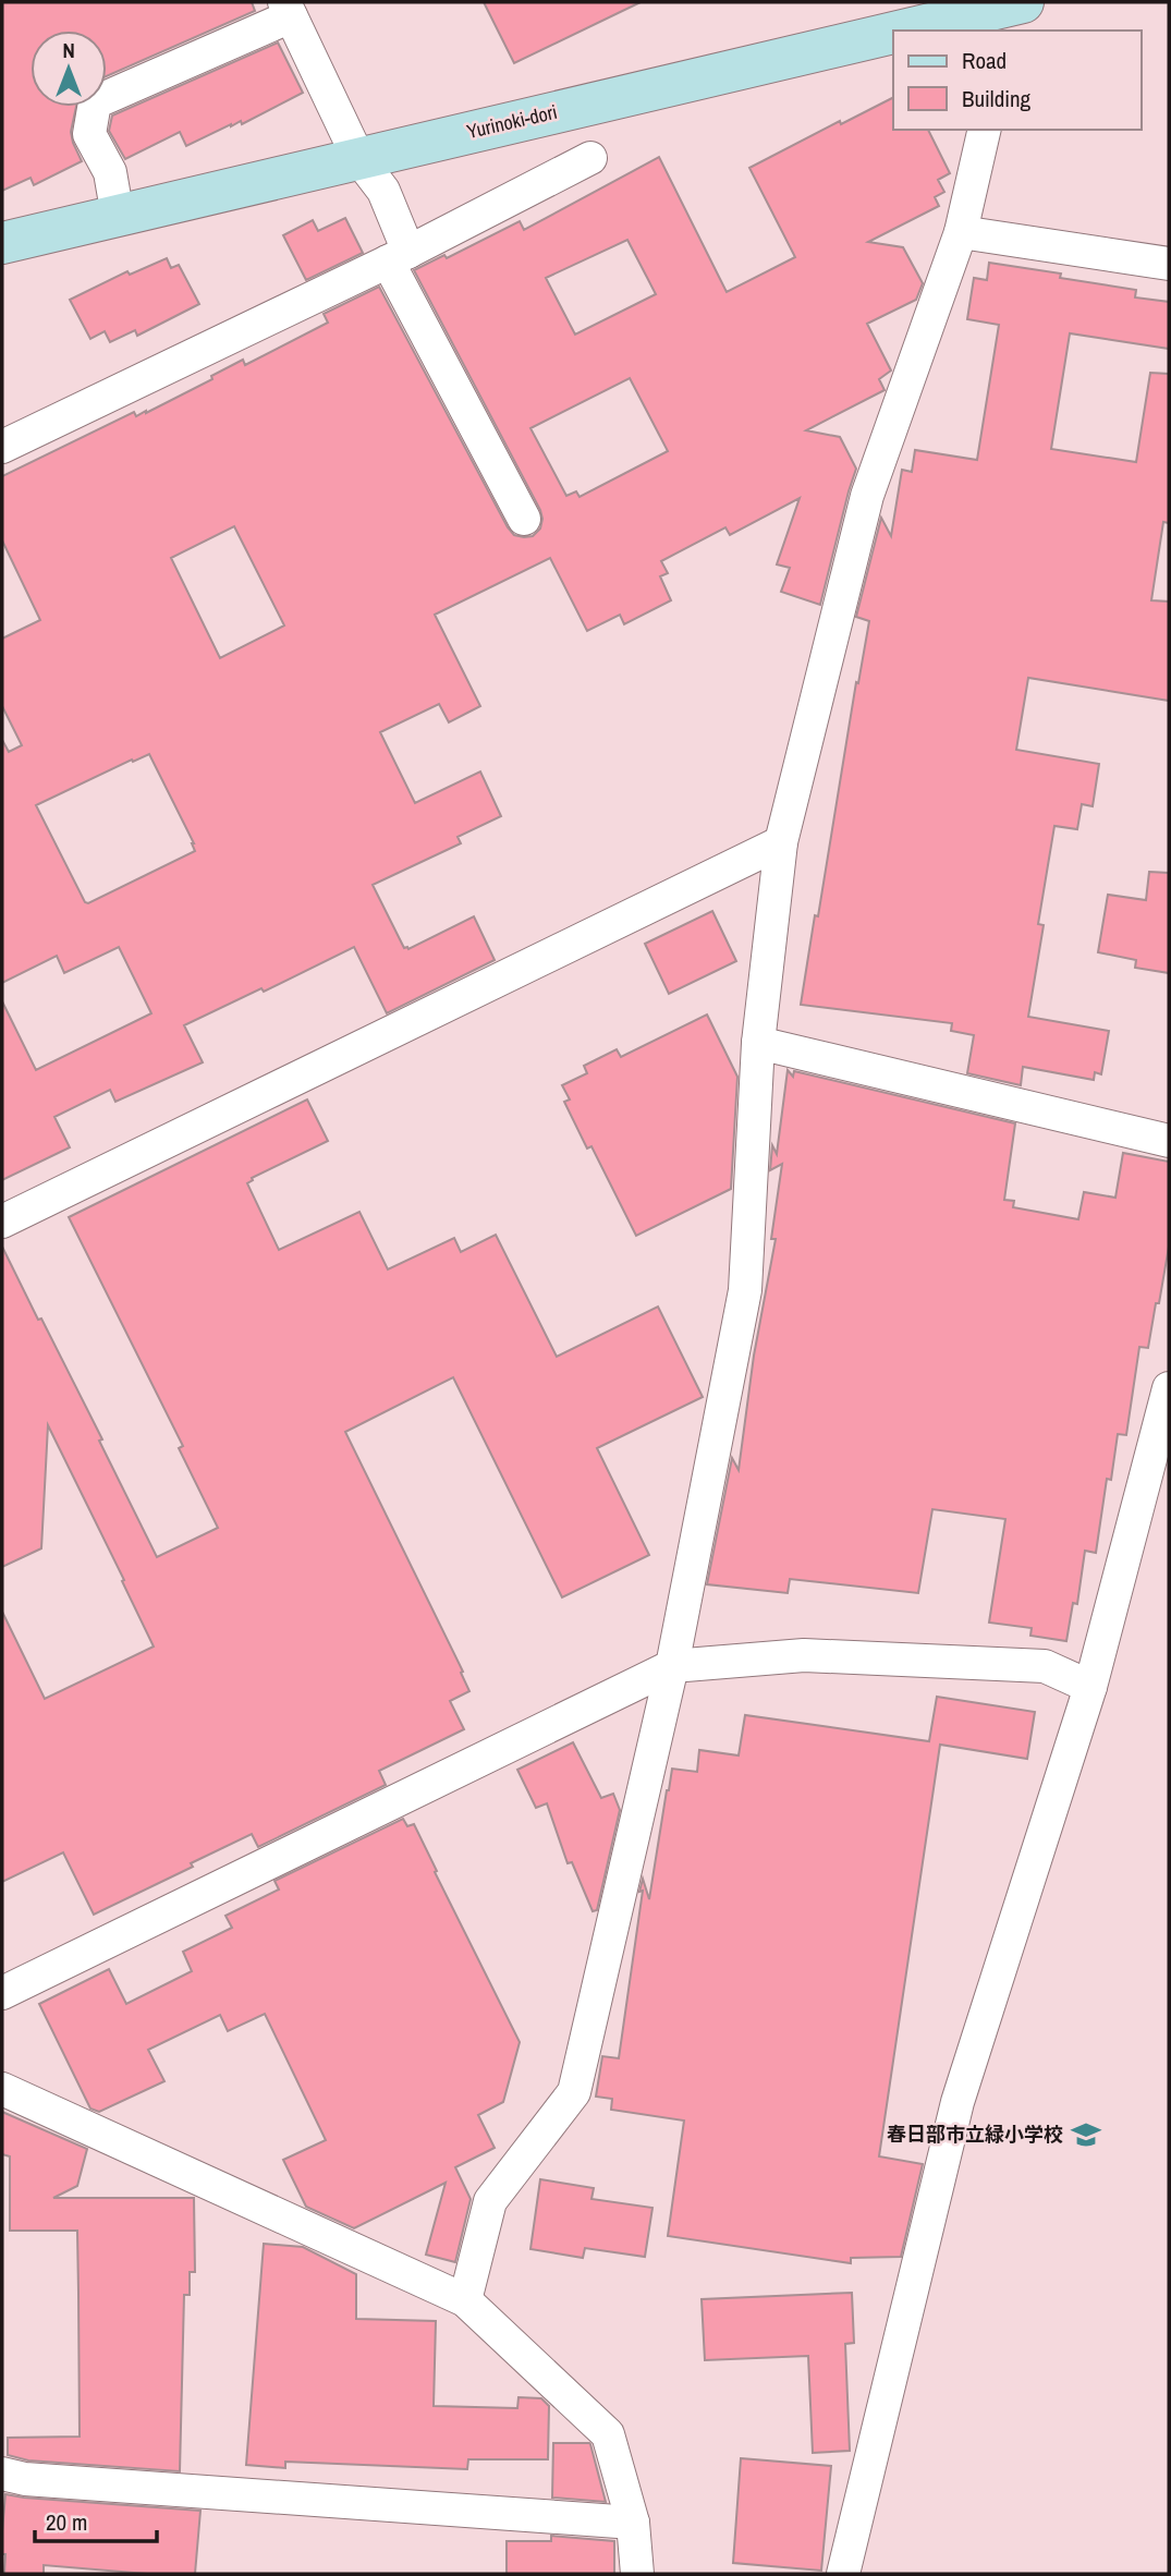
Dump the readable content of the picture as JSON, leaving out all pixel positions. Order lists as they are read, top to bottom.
{
  "streets": {
    "street": ["Yurinoki-dori"]
  },
  "places": {
    "school or university": ["春日部市立緑小学校"]
  },
  "legend": ["Road", "Building"],
  "scale_bar": "20 m",
  "north": "top"
}
